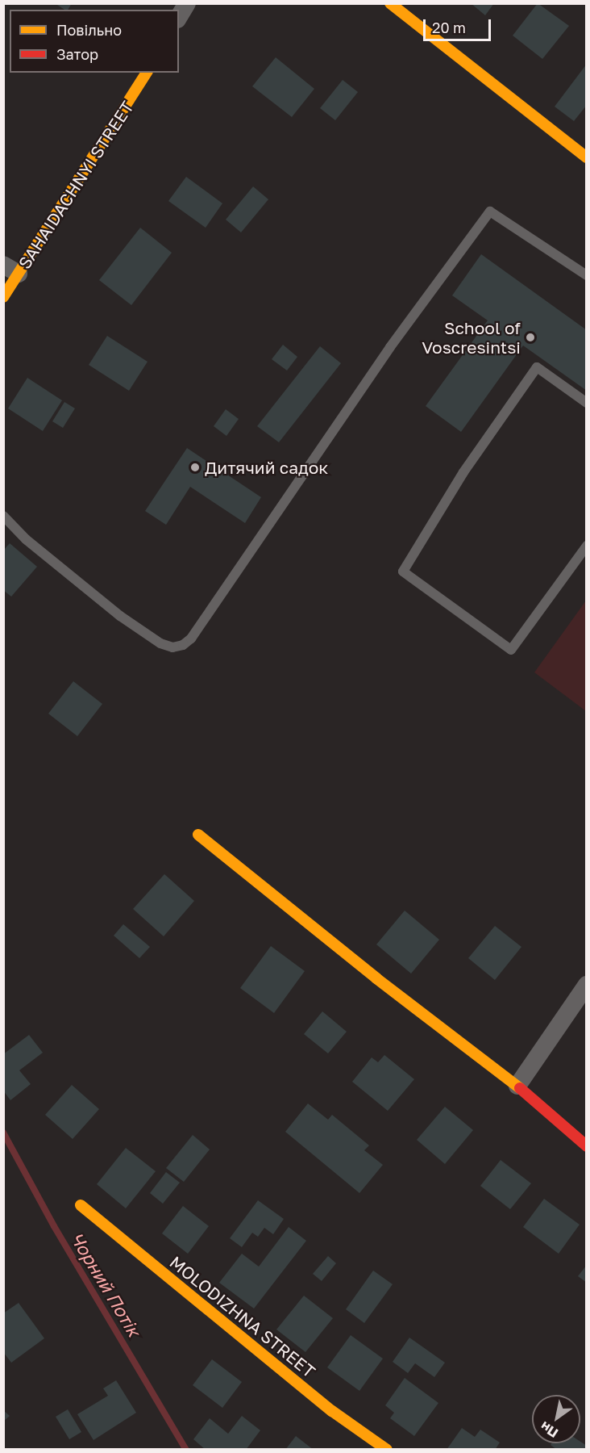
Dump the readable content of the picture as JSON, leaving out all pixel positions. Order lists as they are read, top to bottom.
{
  "streets": {
    "street": ["SAHAIDACHNYI STREET", "MOLODIZHNA STREET"]
  },
  "water": ["Чорний Потік"],
  "places": ["School of Voscresintsi", "Дитячий садок"],
  "legend": ["Повільно", "Затор"],
  "scale_bar": "20 m",
  "north": "bottom left"
}
